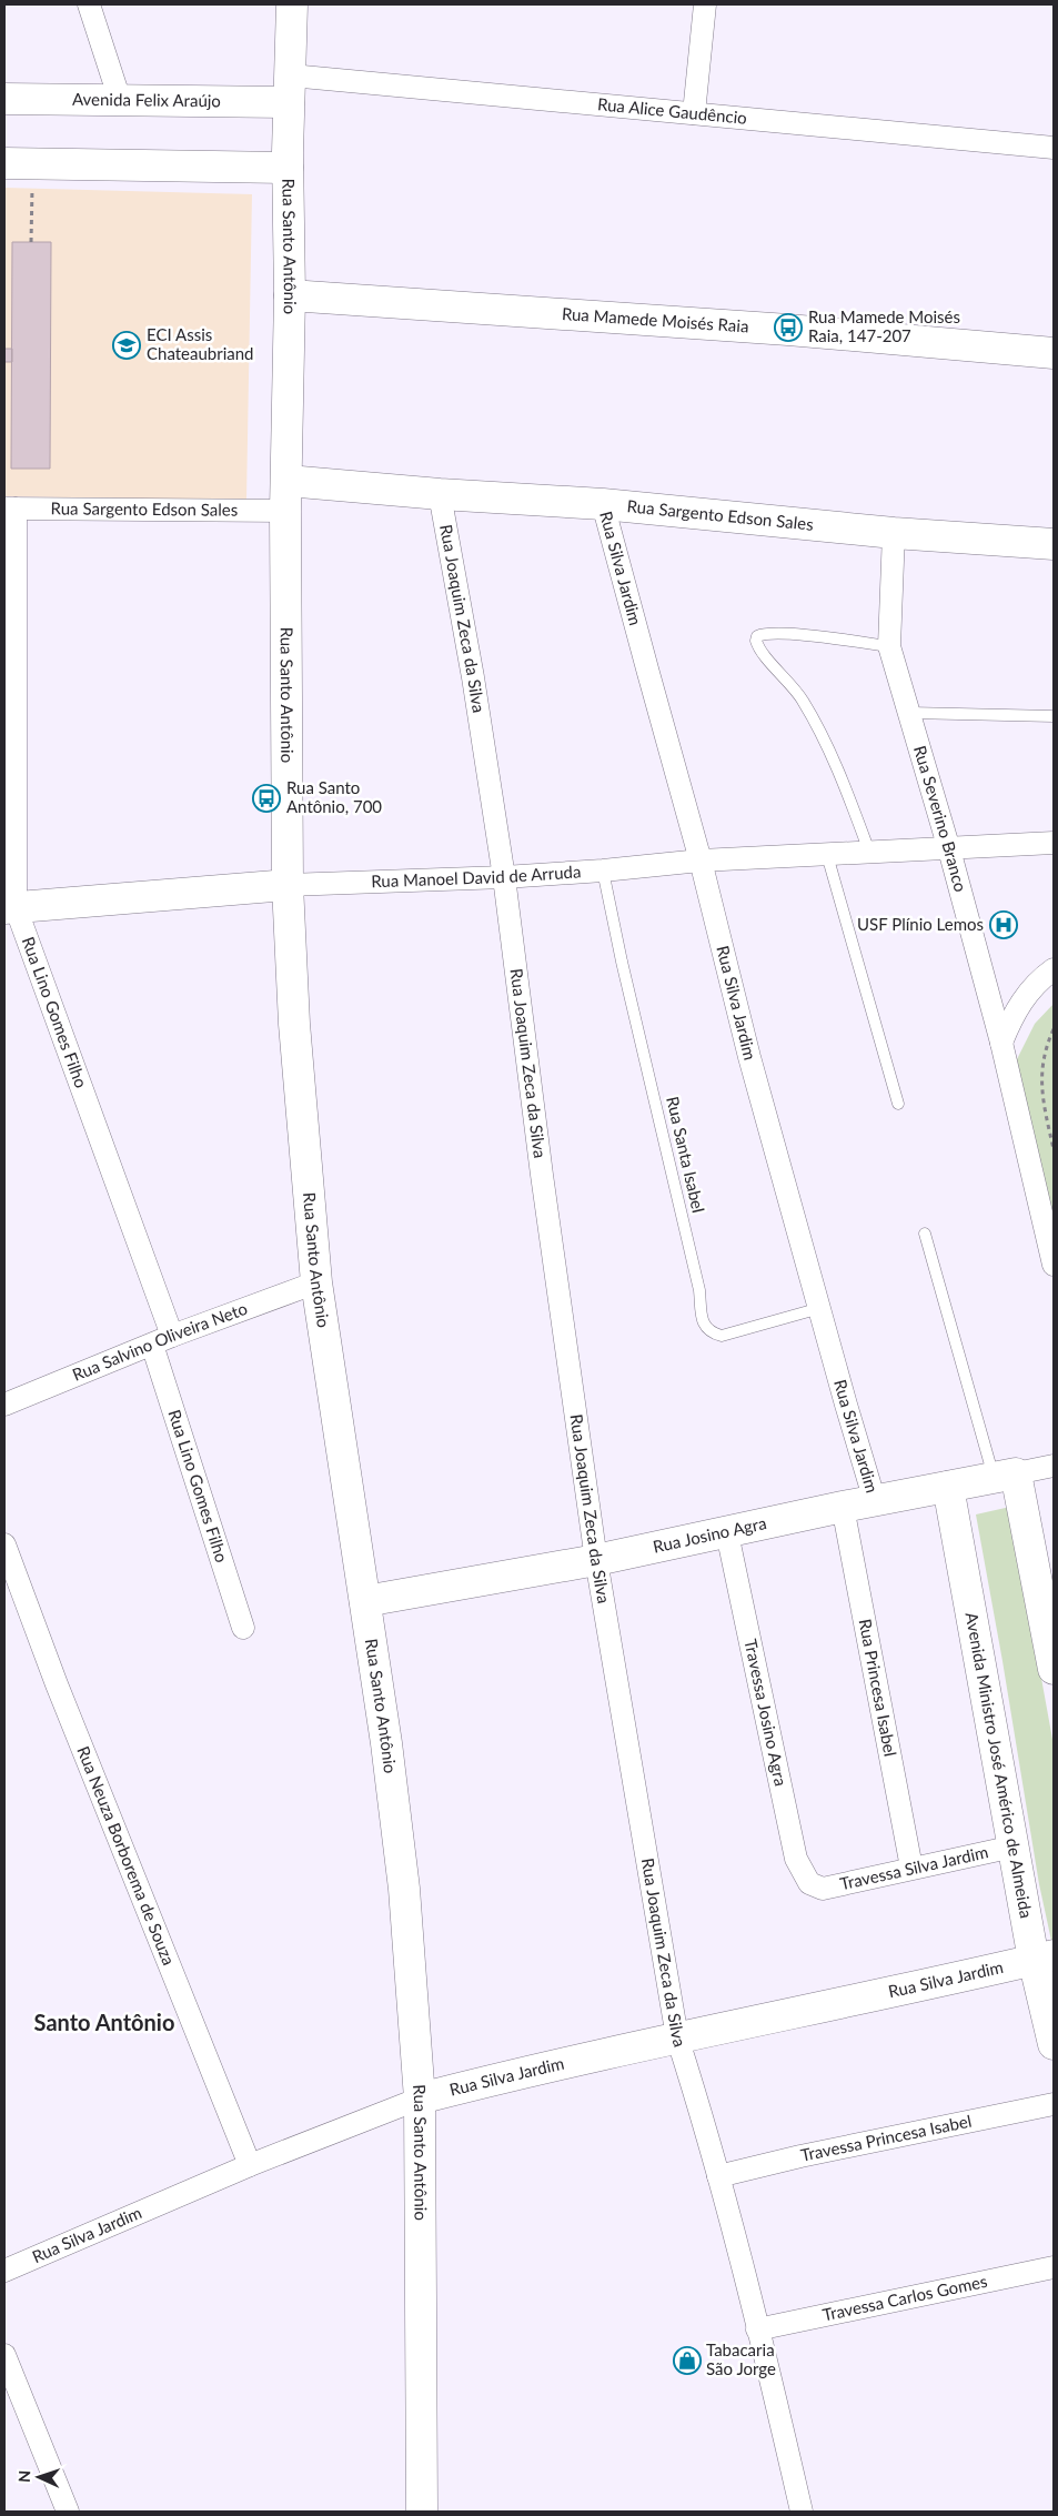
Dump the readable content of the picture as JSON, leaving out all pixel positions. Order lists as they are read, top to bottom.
{
  "streets": {
    "main road": [
      "Avenida Felix Araújo",
      "Rua Santo Antônio",
      "Rua Mamede Moisés Raia",
      "Rua Sargento Edson Sales",
      "Rua Silva Jardim",
      "Rua Manoel David de Arruda",
      "Rua Josino Agra",
      "Avenida Ministro José Américo de Almeida"
    ],
    "street": [
      "Rua Alice Gaudêncio",
      "Rua Joaquim Zeca da Silva",
      "Rua Severino Branco",
      "Rua Lino Gomes Filho",
      "Rua Salvino Oliveira Neto",
      "Rua Princesa Isabel",
      "Travessa Josino Agra",
      "Rua Neuza Borborema de Souza",
      "Travessa Silva Jardim",
      "Travessa Princesa Isabel",
      "Travessa Carlos Gomes"
    ],
    "lane": ["Rua Santa Isabel"]
  },
  "crossings": [
    ["Avenida Felix Araújo", "Rua Alice Gaudêncio"],
    ["Avenida Felix Araújo", "Rua Santo Antônio"],
    ["Rua Alice Gaudêncio", "Rua Santo Antônio"],
    ["Rua Santo Antônio", "Rua Mamede Moisés Raia"],
    ["Rua Santo Antônio", "Rua Sargento Edson Sales"],
    ["Rua Santo Antônio", "Rua Silva Jardim"],
    ["Rua Santo Antônio", "Rua Manoel David de Arruda"],
    ["Rua Santo Antônio", "Rua Salvino Oliveira Neto"],
    ["Rua Santo Antônio", "Rua Josino Agra"],
    ["Rua Sargento Edson Sales", "Rua Silva Jardim"],
    ["Rua Sargento Edson Sales", "Rua Joaquim Zeca da Silva"],
    ["Rua Sargento Edson Sales", "Rua Severino Branco"],
    ["Rua Sargento Edson Sales", "Rua Lino Gomes Filho"],
    ["Rua Silva Jardim", "Rua Joaquim Zeca da Silva"],
    ["Rua Silva Jardim", "Rua Manoel David de Arruda"],
    ["Rua Silva Jardim", "Rua Santa Isabel"],
    ["Rua Silva Jardim", "Rua Josino Agra"],
    ["Rua Silva Jardim", "Avenida Ministro José Américo de Almeida"],
    ["Rua Silva Jardim", "Rua Neuza Borborema de Souza"],
    ["Rua Joaquim Zeca da Silva", "Rua Manoel David de Arruda"],
    ["Rua Joaquim Zeca da Silva", "Rua Josino Agra"],
    ["Rua Joaquim Zeca da Silva", "Travessa Princesa Isabel"],
    ["Rua Joaquim Zeca da Silva", "Travessa Carlos Gomes"],
    ["Rua Severino Branco", "Rua Manoel David de Arruda"],
    ["Rua Manoel David de Arruda", "Rua Lino Gomes Filho"],
    ["Rua Manoel David de Arruda", "Rua Santa Isabel"],
    ["Rua Lino Gomes Filho", "Rua Salvino Oliveira Neto"],
    ["Rua Josino Agra", "Rua Princesa Isabel"],
    ["Rua Josino Agra", "Travessa Josino Agra"],
    ["Rua Josino Agra", "Avenida Ministro José Américo de Almeida"],
    ["Rua Princesa Isabel", "Travessa Silva Jardim"],
    ["Travessa Josino Agra", "Travessa Silva Jardim"],
    ["Avenida Ministro José Américo de Almeida", "Travessa Silva Jardim"]
  ],
  "districts": ["Santo Antônio"],
  "places": {
    "bus stop": ["Rua Mamede Moisés Raia, 147-207", "Rua Santo Antônio, 700"],
    "school or university": ["ECI Assis Chateaubriand"],
    "hospital": ["USF Plínio Lemos"],
    "shop": ["Tabacaria São Jorge"]
  },
  "north": "left"
}
